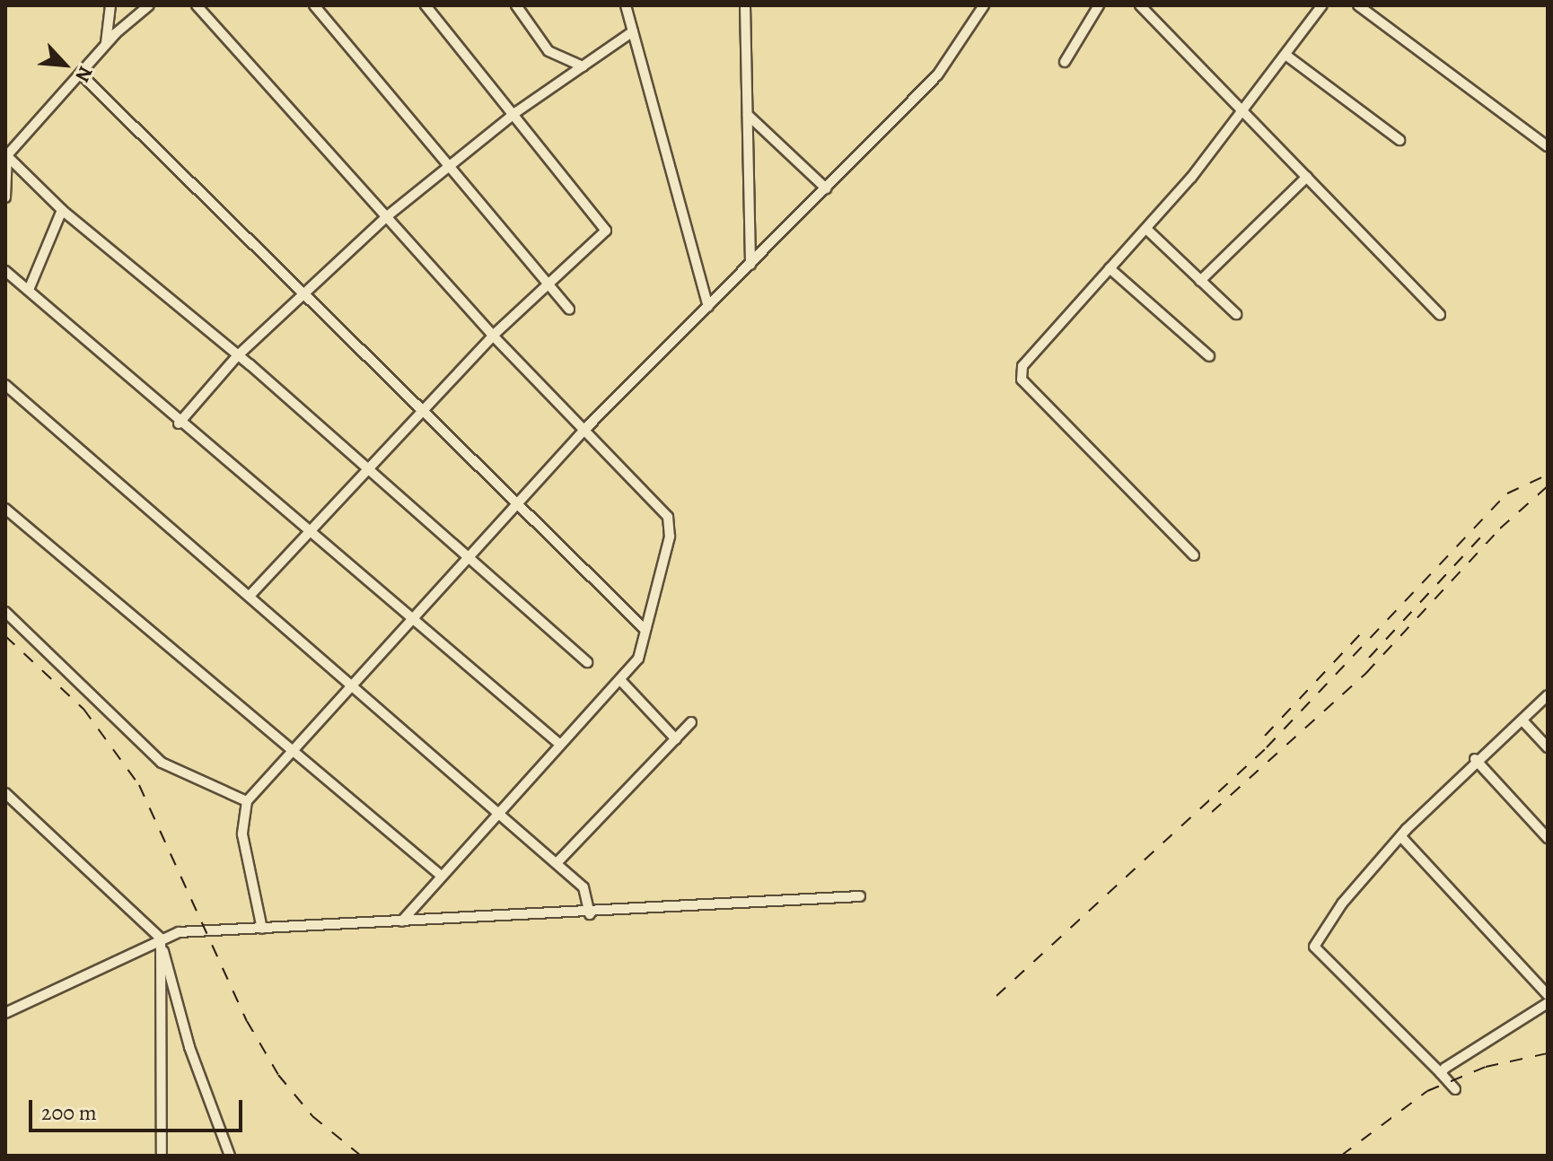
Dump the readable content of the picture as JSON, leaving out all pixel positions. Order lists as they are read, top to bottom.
{
  "scale_bar": "200 m",
  "north": "bottom right"
}
